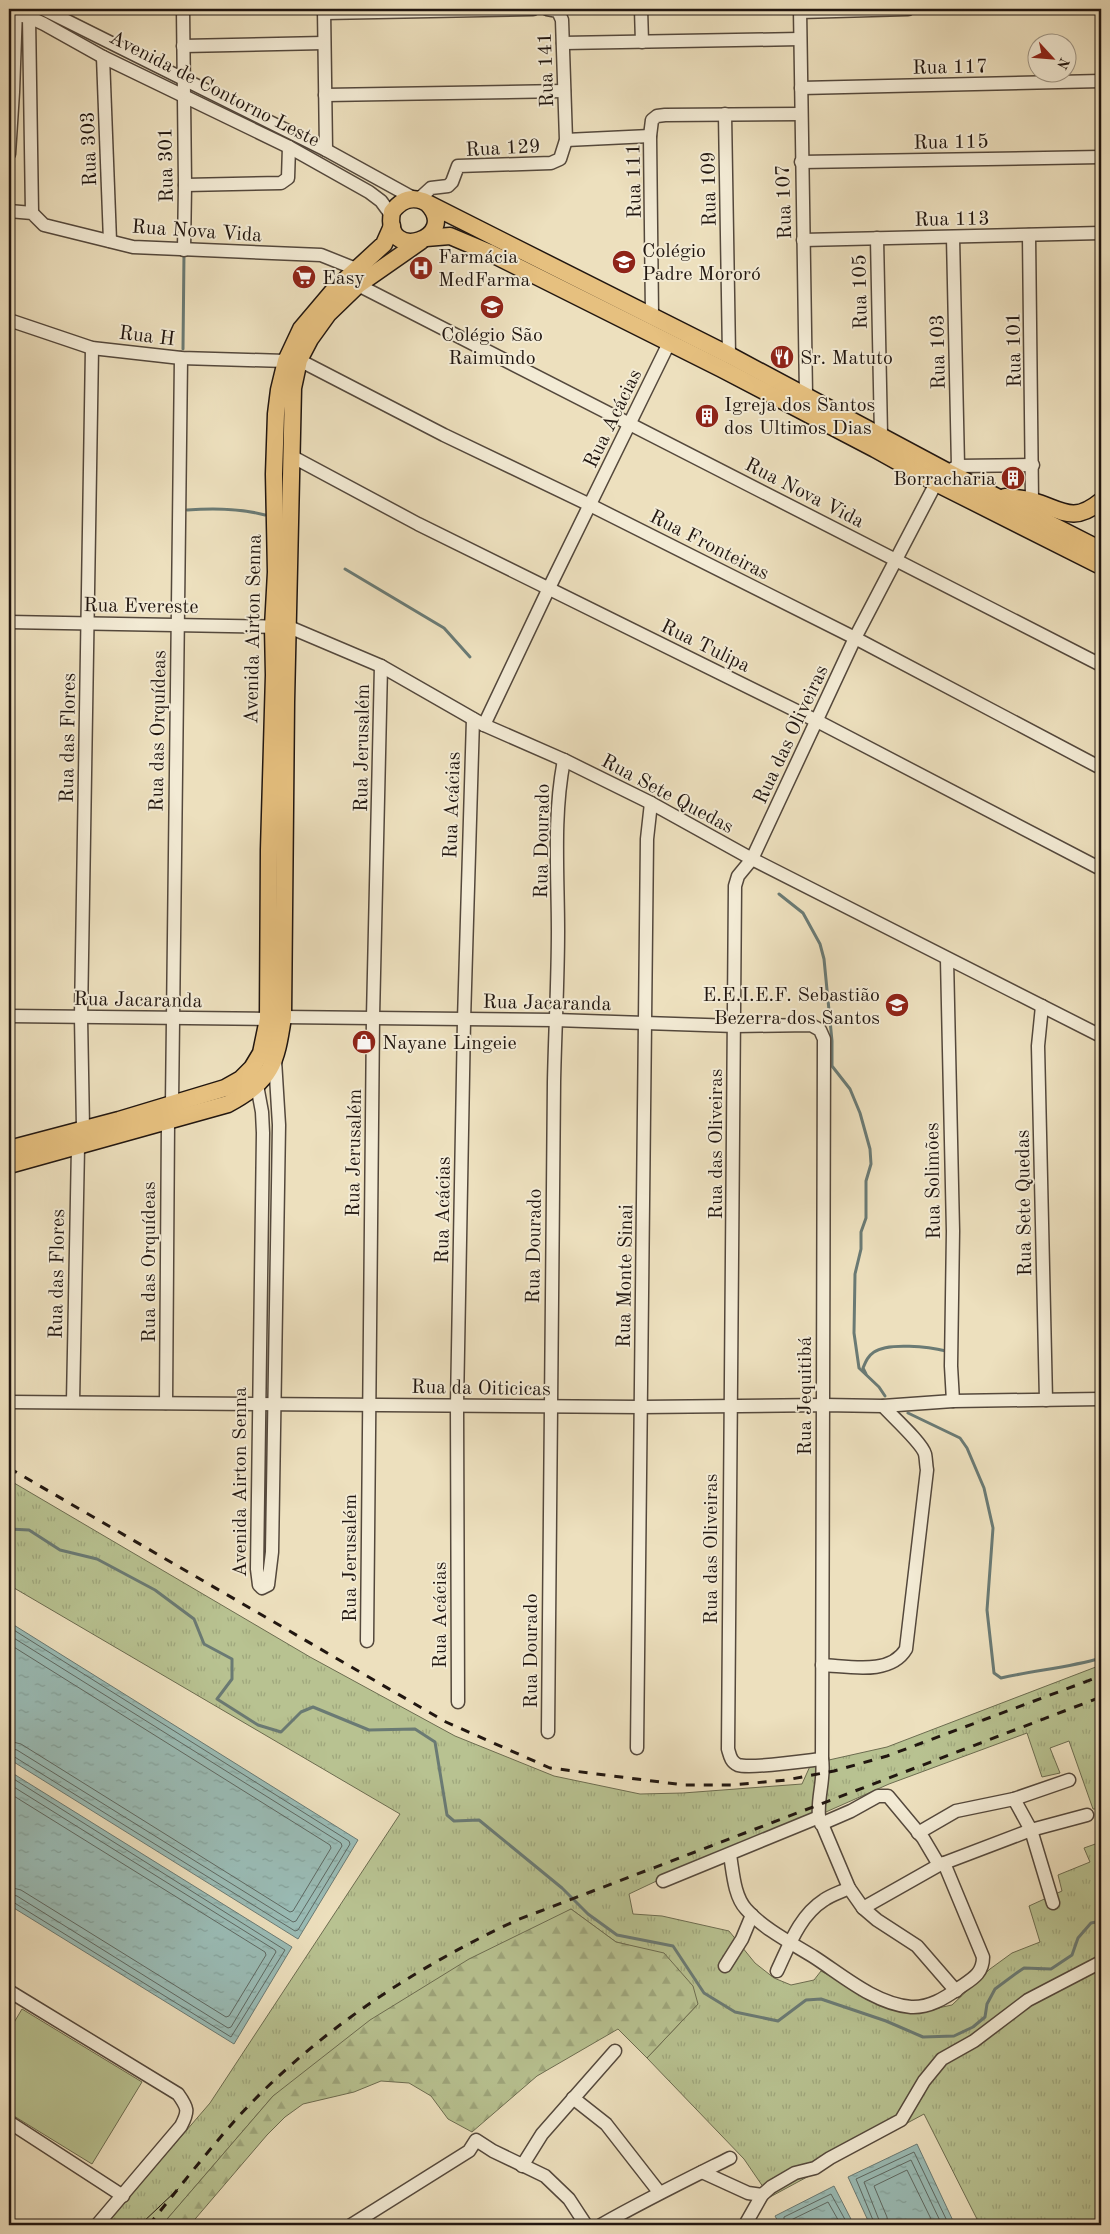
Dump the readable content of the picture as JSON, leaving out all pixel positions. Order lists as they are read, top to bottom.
{
  "streets": {
    "main road": ["Avenida de Contorno Leste", "Avenida Airton Senna"],
    "street": [
      "Rua 117",
      "Rua 141",
      "Rua 115",
      "Rua 129",
      "Rua 303",
      "Rua 301",
      "Rua 111",
      "Rua 109",
      "Rua 107",
      "Rua 113",
      "Rua Nova Vida",
      "Rua 105",
      "Rua H",
      "Rua 101",
      "Rua 103",
      "Rua Acácias",
      "Rua Fronteiras",
      "Rua Evereste",
      "Rua Tulipa",
      "Rua das Orquídeas",
      "Rua das Oliveiras",
      "Rua das Flores",
      "Rua Jerusalém",
      "Rua Sete Quedas",
      "Rua Dourado",
      "Rua Jacaranda",
      "Rua Solimões",
      "Rua Monte Sinai",
      "Rua da Oiticicas",
      "Rua Jequitibá"
    ]
  },
  "crossings": [
    ["Rua 117", "Rua 107"],
    ["Rua 141", "Rua 129"],
    ["Avenida de Contorno Leste", "Rua 129"],
    ["Avenida de Contorno Leste", "Rua 303"],
    ["Avenida de Contorno Leste", "Rua 301"],
    ["Avenida de Contorno Leste", "Rua 111"],
    ["Avenida de Contorno Leste", "Rua 109"],
    ["Avenida de Contorno Leste", "Rua 107"],
    ["Avenida de Contorno Leste", "Rua 105"],
    ["Avenida de Contorno Leste", "Rua 101"],
    ["Avenida de Contorno Leste", "Rua 103"],
    ["Avenida de Contorno Leste", "Rua Acácias"],
    ["Avenida de Contorno Leste", "Avenida Airton Senna"],
    ["Avenida de Contorno Leste", "Rua das Oliveiras"],
    ["Rua 115", "Rua 107"],
    ["Rua 129", "Rua 111"],
    ["Rua 129", "Avenida Airton Senna"],
    ["Rua 303", "Rua Nova Vida"],
    ["Rua 301", "Rua Nova Vida"],
    ["Rua 111", "Rua 109"],
    ["Rua 107", "Rua 113"],
    ["Rua 113", "Rua 105"],
    ["Rua 113", "Rua 101"],
    ["Rua 113", "Rua 103"],
    ["Rua Nova Vida", "Rua Acácias"],
    ["Rua Nova Vida", "Avenida Airton Senna"],
    ["Rua Nova Vida", "Rua das Oliveiras"],
    ["Rua H", "Rua Fronteiras"],
    ["Rua H", "Avenida Airton Senna"],
    ["Rua H", "Rua das Orquídeas"],
    ["Rua H", "Rua das Flores"],
    ["Rua 103", "Rua das Oliveiras"],
    ["Rua Acácias", "Rua Fronteiras"],
    ["Rua Acácias", "Rua Tulipa"],
    ["Rua Acácias", "Rua Sete Quedas"],
    ["Rua Acácias", "Rua Jacaranda"],
    ["Rua Acácias", "Rua da Oiticicas"],
    ["Rua Fronteiras", "Avenida Airton Senna"],
    ["Rua Fronteiras", "Rua das Oliveiras"],
    ["Rua Evereste", "Avenida Airton Senna"],
    ["Rua Evereste", "Rua das Orquídeas"],
    ["Rua Evereste", "Rua das Flores"],
    ["Rua Evereste", "Rua Sete Quedas"],
    ["Avenida Airton Senna", "Rua Tulipa"],
    ["Avenida Airton Senna", "Rua das Orquídeas"],
    ["Avenida Airton Senna", "Rua Sete Quedas"],
    ["Avenida Airton Senna", "Rua Jacaranda"],
    ["Avenida Airton Senna", "Rua da Oiticicas"],
    ["Rua Tulipa", "Rua das Oliveiras"],
    ["Rua das Orquídeas", "Rua Jacaranda"],
    ["Rua das Orquídeas", "Rua da Oiticicas"],
    ["Rua das Oliveiras", "Rua Sete Quedas"],
    ["Rua das Oliveiras", "Rua Jacaranda"],
    ["Rua das Oliveiras", "Rua da Oiticicas"],
    ["Rua das Oliveiras", "Rua Jequitibá"],
    ["Rua das Flores", "Rua Jacaranda"],
    ["Rua das Flores", "Rua da Oiticicas"],
    ["Rua Jerusalém", "Rua Sete Quedas"],
    ["Rua Jerusalém", "Rua Jacaranda"],
    ["Rua Jerusalém", "Rua da Oiticicas"],
    ["Rua Sete Quedas", "Rua Dourado"],
    ["Rua Sete Quedas", "Rua Solimões"],
    ["Rua Sete Quedas", "Rua Monte Sinai"],
    ["Rua Sete Quedas", "Rua da Oiticicas"],
    ["Rua Dourado", "Rua Jacaranda"],
    ["Rua Dourado", "Rua da Oiticicas"],
    ["Rua Jacaranda", "Rua Monte Sinai"],
    ["Rua Jacaranda", "Rua Jequitibá"],
    ["Rua Solimões", "Rua da Oiticicas"],
    ["Rua Monte Sinai", "Rua da Oiticicas"],
    ["Rua da Oiticicas", "Rua Jequitibá"]
  ],
  "places": {
    "school or university": ["Colégio Padre Mororó", "Colégio São Raimundo", "E.E.I.E.F. Sebastião Bezerra dos Santos"],
    "hospital": ["Farmácia MedFarma"],
    "supermarket": ["Easy"],
    "restaurant": ["Sr. Matuto"],
    "building": ["Igreja dos Santos dos Ultimos Dias", "Borracharia"],
    "shop": ["Nayane Lingeie"]
  },
  "north": "bottom right"
}
